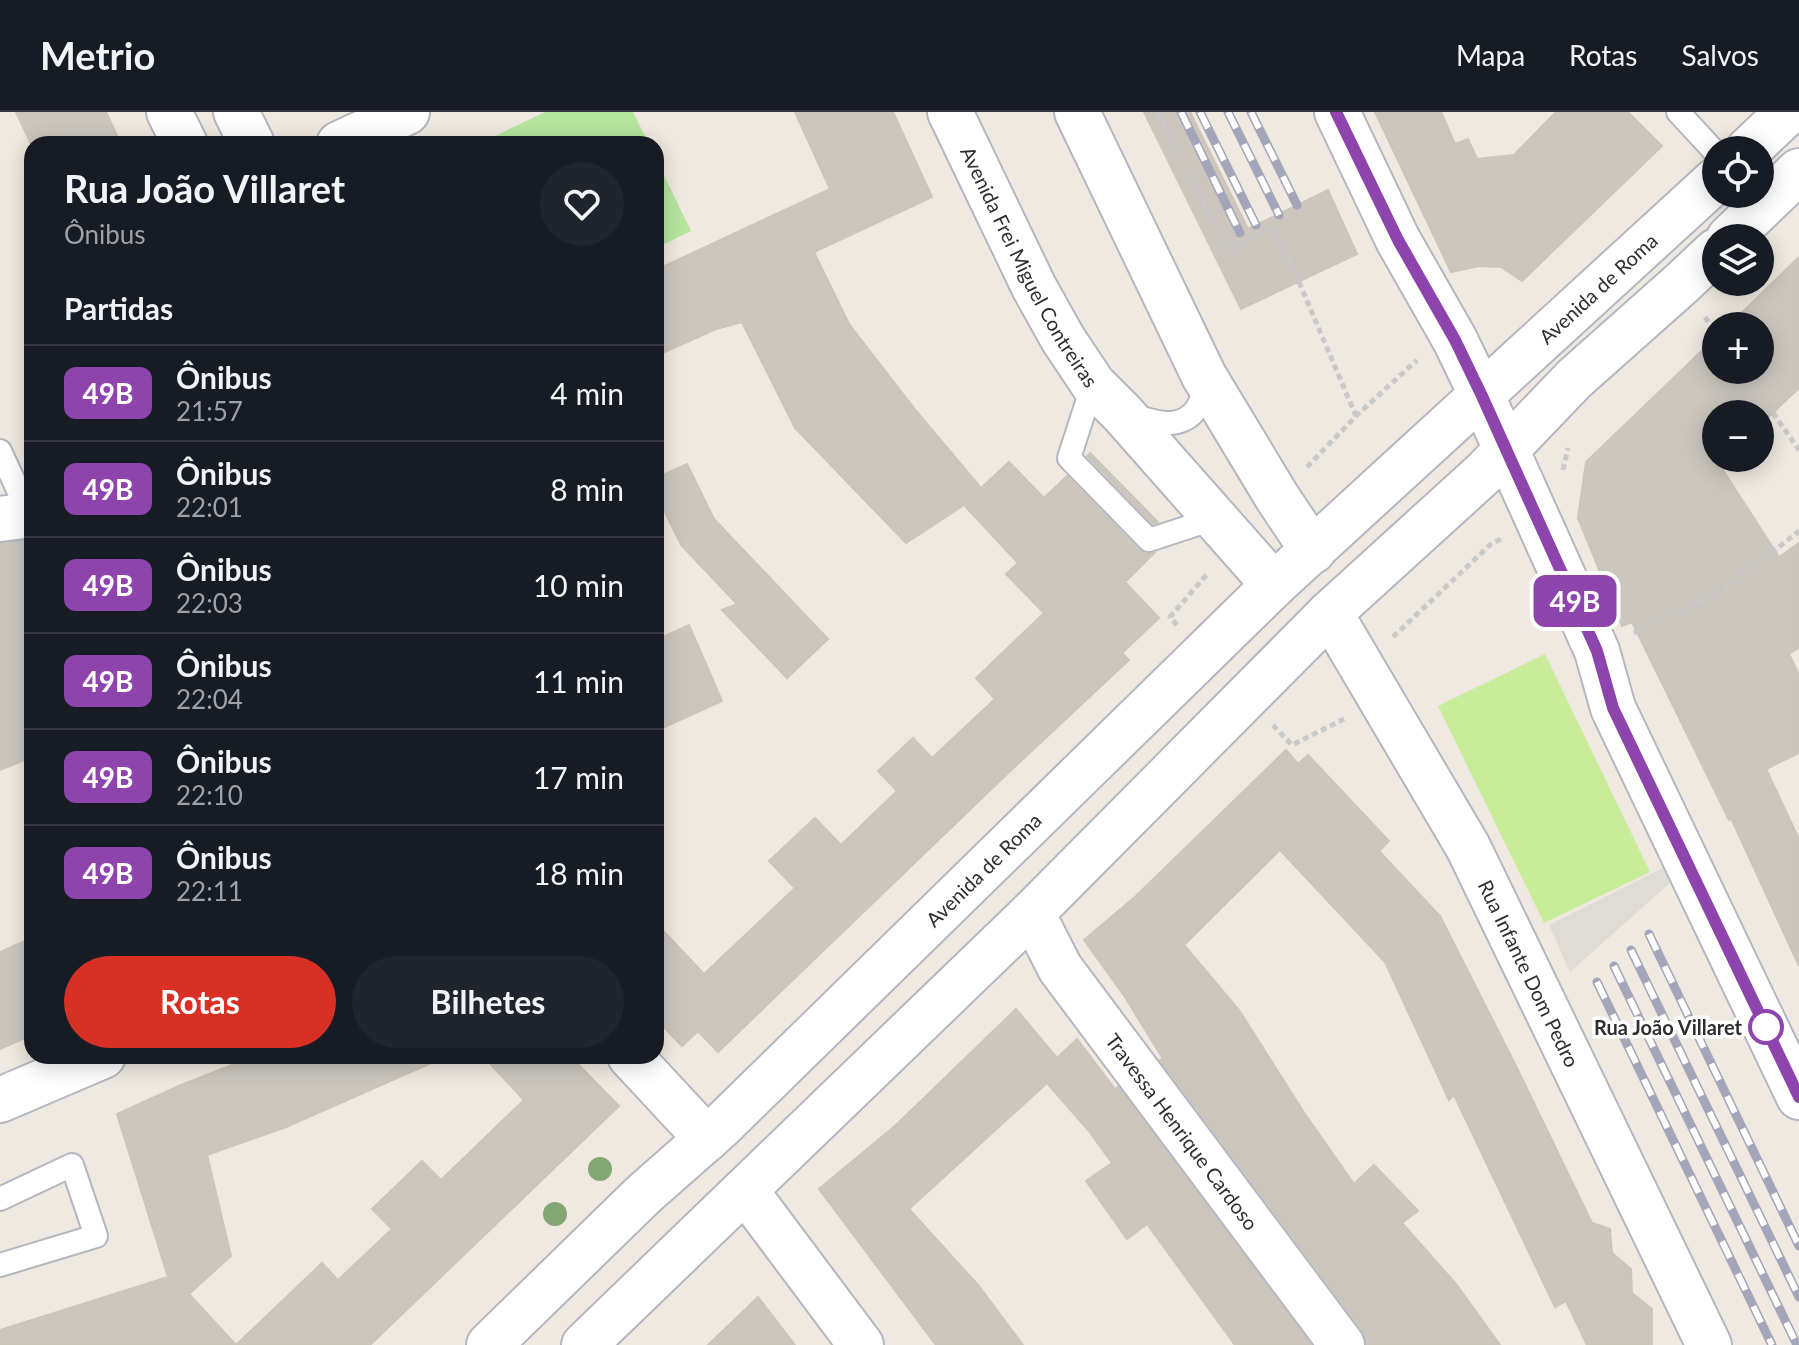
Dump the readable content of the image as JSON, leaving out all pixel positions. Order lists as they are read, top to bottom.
{
  "streets": {
    "street": [
      "Avenida Frei Miguel Contreiras",
      "Avenida de Roma",
      "Rua Infante Dom Pedro",
      "Travessa Henrique Cardoso"
    ]
  },
  "crossings": [
    ["Avenida Frei Miguel Contreiras", "Avenida de Roma"],
    ["Avenida de Roma", "Rua Infante Dom Pedro"]
  ],
  "places": ["Rua João Villaret"],
  "lines": ["bus line 49B"],
  "page": {
    "header": "Metrio",
    "nav": ["Mapa", "Rotas", "Salvos"],
    "on_map": "49B",
    "map_buttons": ["+", "−"],
    "heading": [
      ["Rua João Villaret", "Ônibus"],
      "Partidas"
    ],
    "list": [
      {
        "mark": "49B",
        "name": "Ônibus",
        "note": "21:57",
        "value": "4 min"
      },
      {
        "mark": "49B",
        "name": "Ônibus",
        "note": "22:01",
        "value": "8 min"
      },
      {
        "mark": "49B",
        "name": "Ônibus",
        "note": "22:03",
        "value": "10 min"
      },
      {
        "mark": "49B",
        "name": "Ônibus",
        "note": "22:04",
        "value": "11 min"
      },
      {
        "mark": "49B",
        "name": "Ônibus",
        "note": "22:10",
        "value": "17 min"
      },
      {
        "mark": "49B",
        "name": "Ônibus",
        "note": "22:11",
        "value": "18 min"
      }
    ],
    "buttons": ["Rotas", "Bilhetes"]
  }
}
